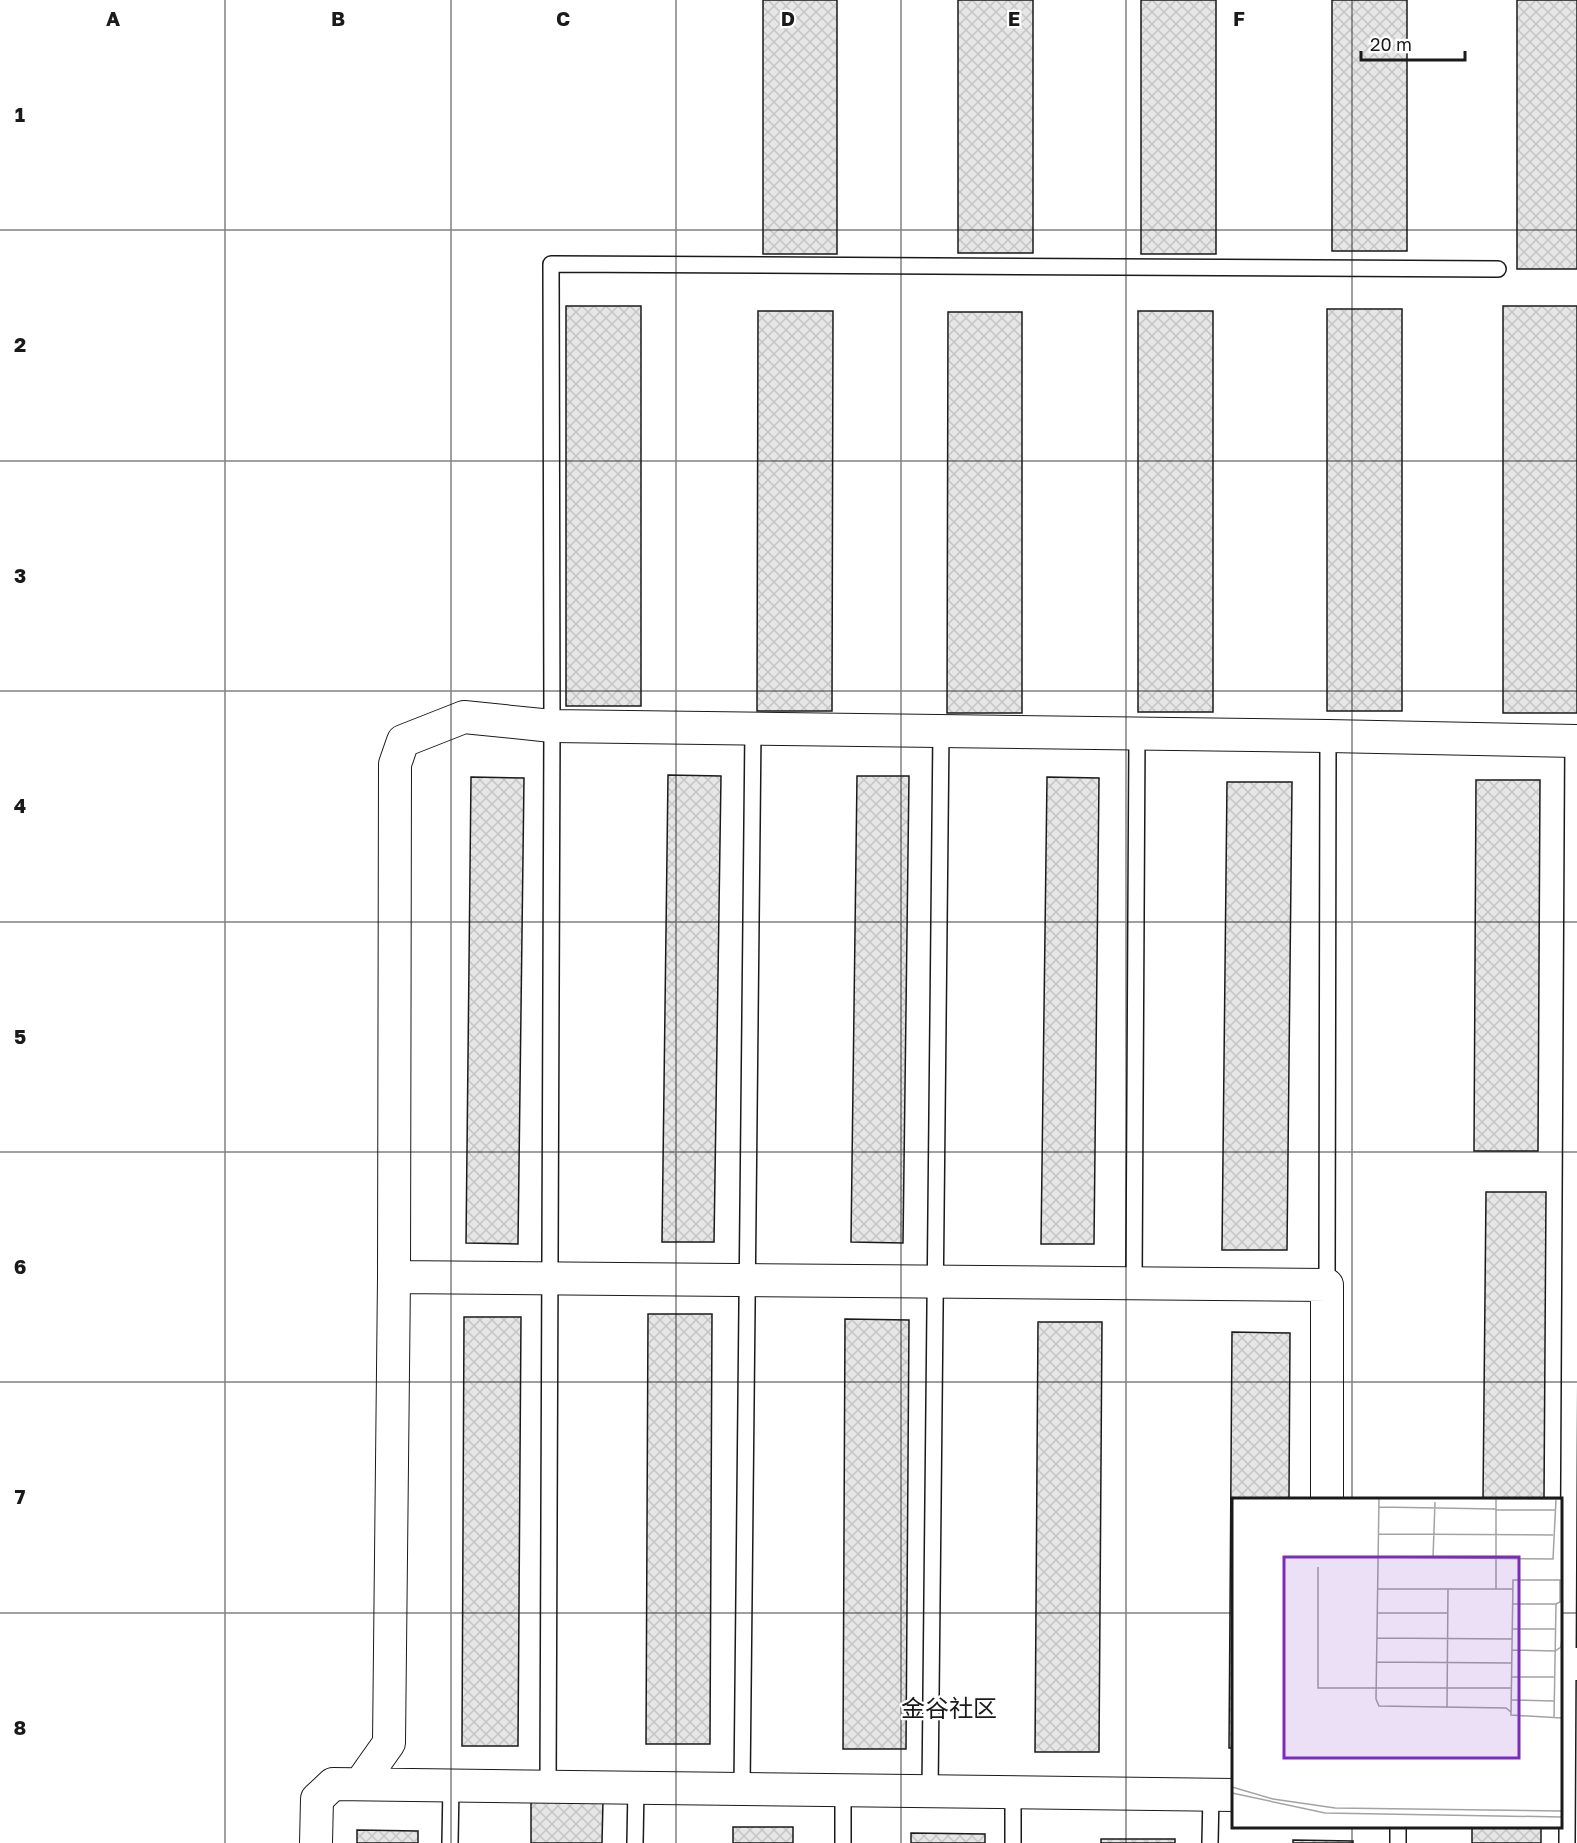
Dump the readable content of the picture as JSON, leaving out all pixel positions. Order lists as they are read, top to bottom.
{
  "districts": ["金谷社区"],
  "scale_bar": "20 m",
  "grid": {
    "columns": [
      "A",
      "B",
      "C",
      "D",
      "E",
      "F"
    ],
    "rows": [
      "1",
      "2",
      "3",
      "4",
      "5",
      "6",
      "7",
      "8"
    ]
  }
}
